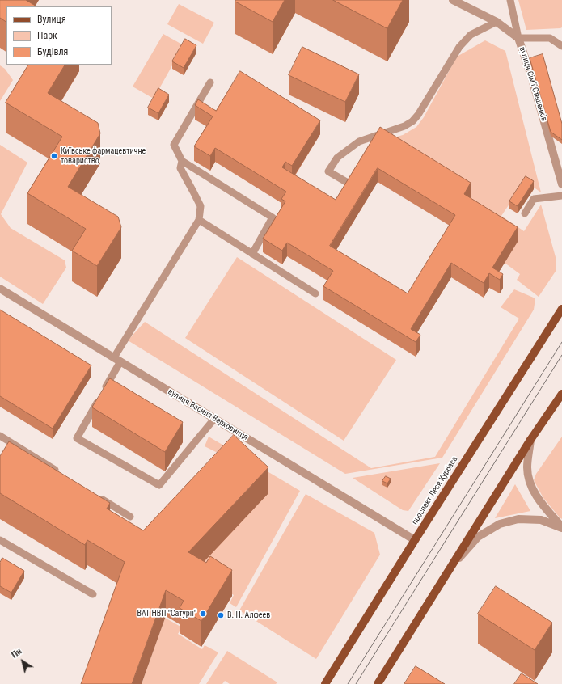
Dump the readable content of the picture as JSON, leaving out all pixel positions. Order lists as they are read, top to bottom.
{
  "streets": {
    "main road": ["проспект Леся Курбаса"],
    "street": ["вулиця Сімʼї Стешенків", "вулиця Василя Верховинця"]
  },
  "crossings": [
    ["вулиця Василя Верховинця", "проспект Леся Курбаса"]
  ],
  "places": ["Київське фармацевтичне товариство", "ВАТ НВП \"Сатурн\"", "В. Н. Алфеев"],
  "legend": ["Вулиця", "Парк", "Будівля"],
  "north": "top left"
}
